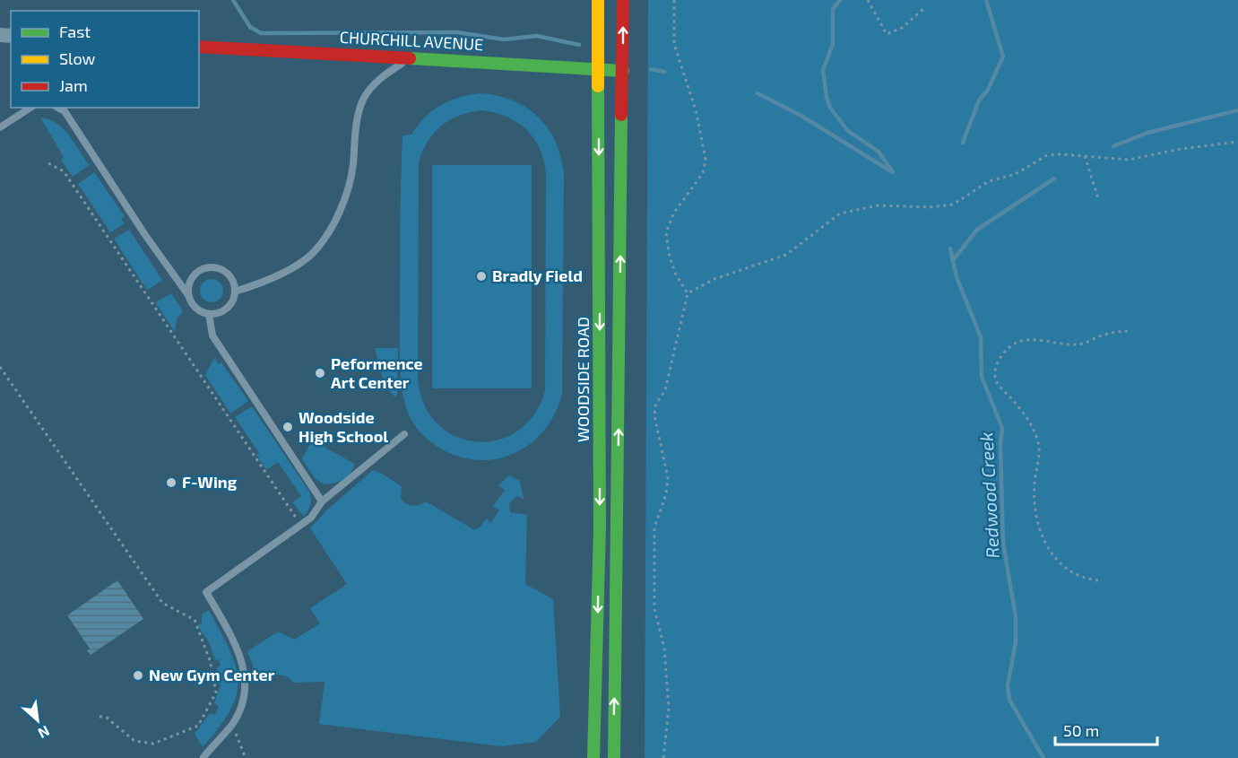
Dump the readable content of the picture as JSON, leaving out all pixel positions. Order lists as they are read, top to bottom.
{
  "streets": {
    "main road": ["CHURCHILL AVENUE", "WOODSIDE ROAD"]
  },
  "crossings": [
    ["CHURCHILL AVENUE", "WOODSIDE ROAD"]
  ],
  "water": ["Redwood Creek"],
  "places": [
    "Bradly Field",
    "Peformence Art Center",
    "Woodside High School",
    "F-Wing",
    "New Gym Center"
  ],
  "legend": ["Fast", "Slow", "Jam"],
  "scale_bar": "50 m",
  "north": "bottom right"
}
